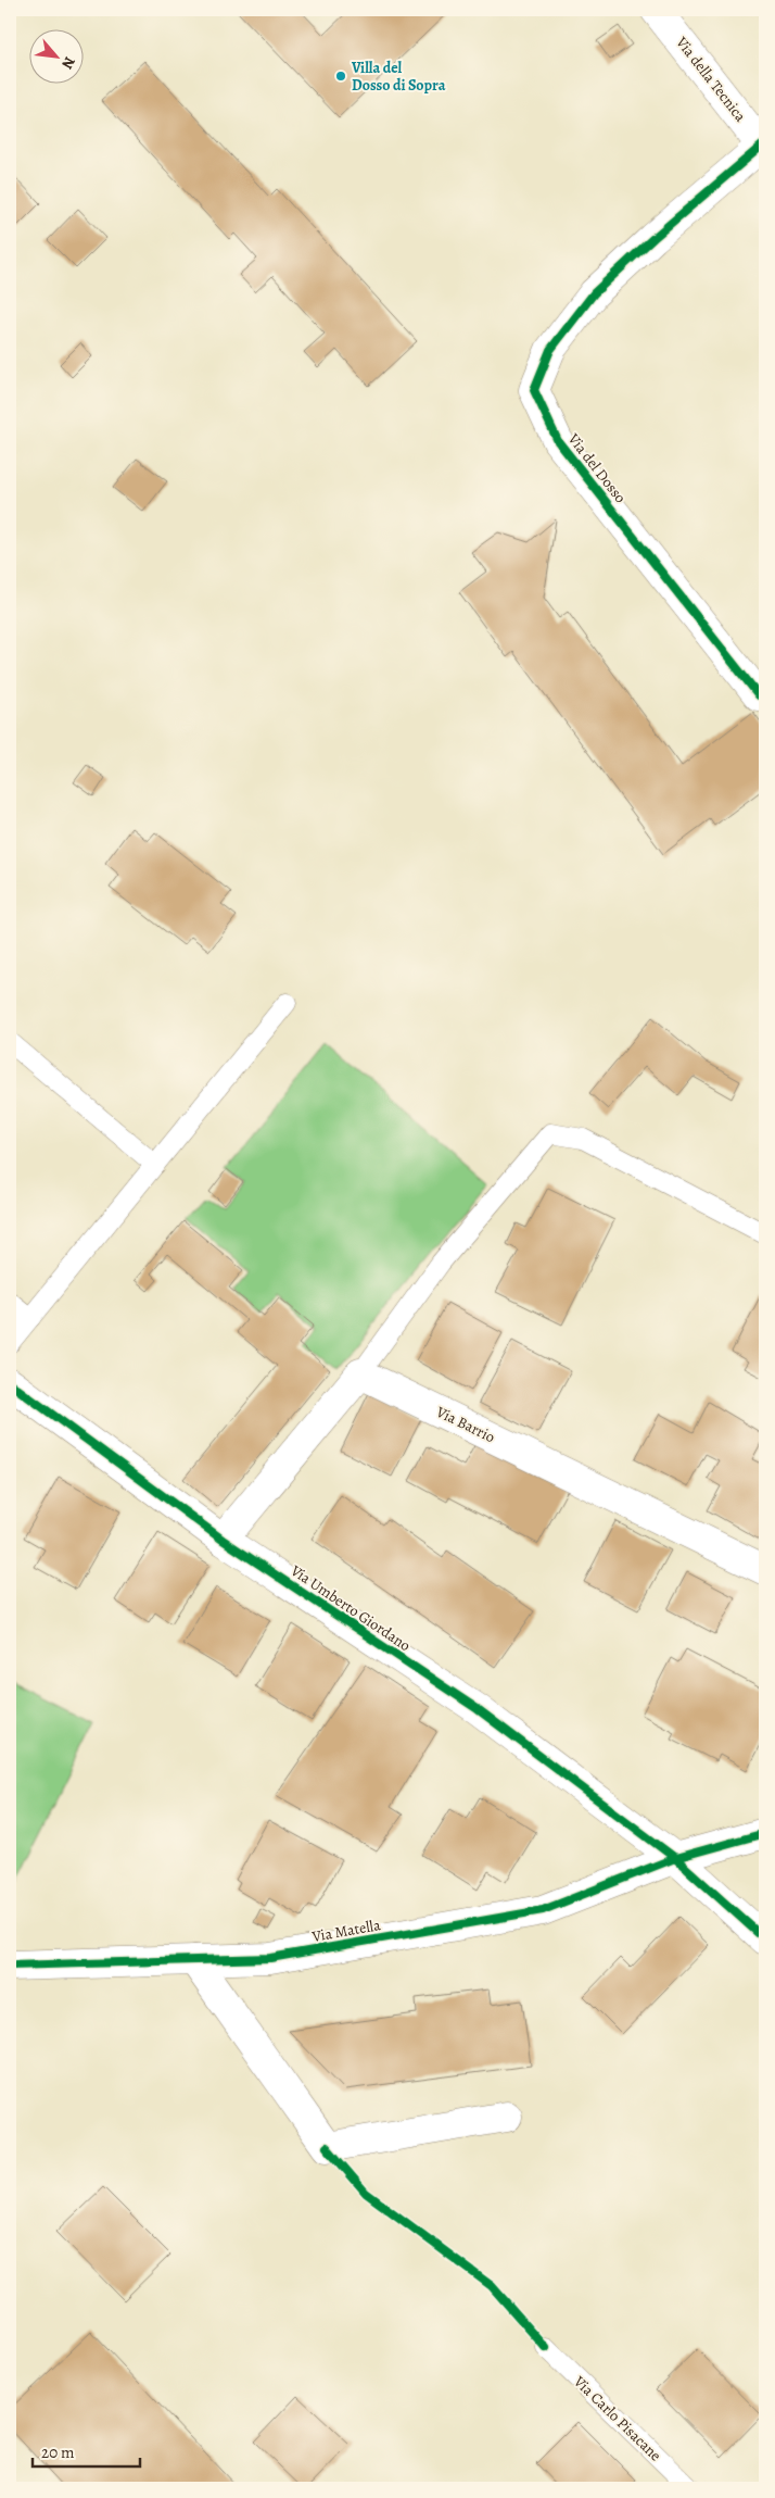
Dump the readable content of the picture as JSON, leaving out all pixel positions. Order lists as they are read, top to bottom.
{
  "streets": {
    "street": [
      "Via della Tecnica",
      "Via del Dosso",
      "Via Barrio",
      "Via Umberto Giordano",
      "Via Matella"
    ],
    "lane": ["Via Carlo Pisacane"]
  },
  "crossings": [
    ["Via della Tecnica", "Via del Dosso"],
    ["Via Umberto Giordano", "Via Matella"]
  ],
  "places": ["Villa del Dosso di Sopra"],
  "scale_bar": "20 m",
  "north": "bottom right"
}
